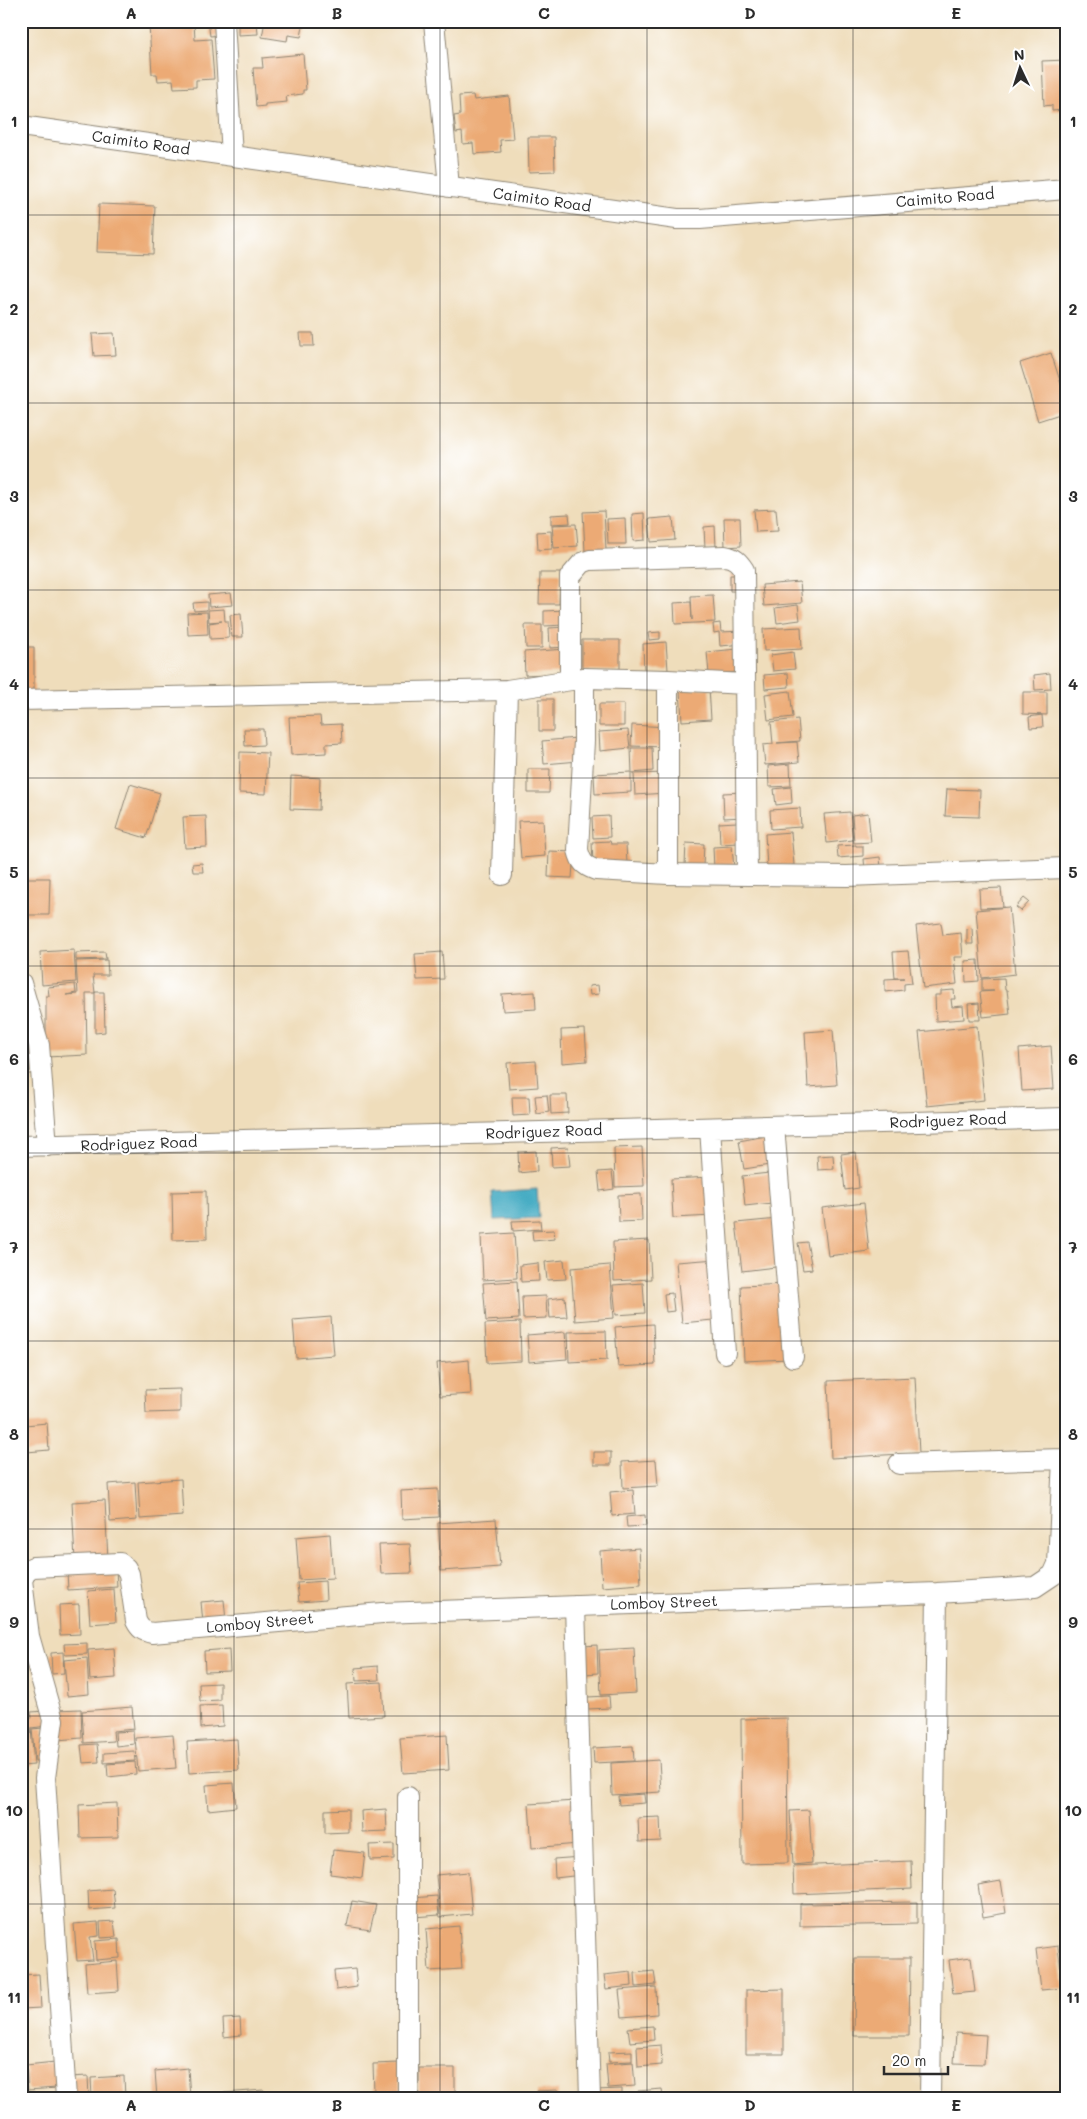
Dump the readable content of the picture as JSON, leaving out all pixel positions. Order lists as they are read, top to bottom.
{
  "streets": {
    "street": ["Caimito Road", "Rodriguez Road", "Lomboy Street"]
  },
  "scale_bar": "20 m",
  "north": "top",
  "grid": {
    "columns": [
      "A",
      "B",
      "C",
      "D",
      "E"
    ],
    "rows": [
      "1",
      "2",
      "3",
      "4",
      "5",
      "6",
      "7",
      "8",
      "9",
      "10",
      "11"
    ]
  }
}
